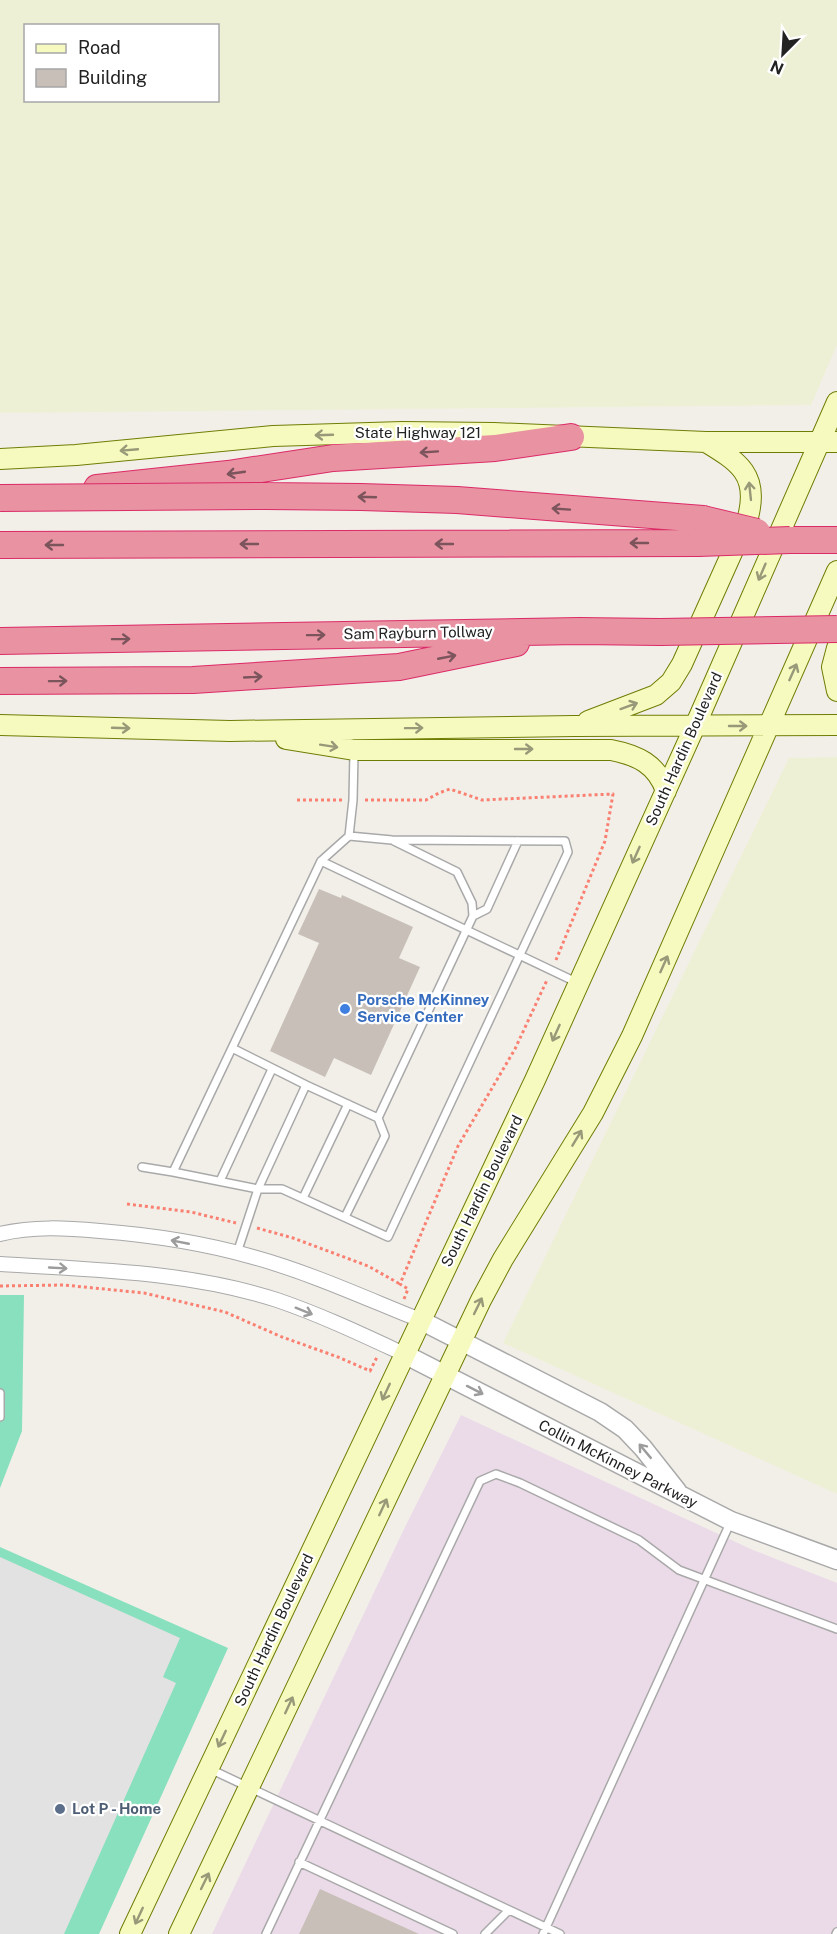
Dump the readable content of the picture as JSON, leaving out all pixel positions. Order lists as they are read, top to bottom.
{
  "streets": {
    "highway": ["Sam Rayburn Tollway"],
    "main road": ["State Highway 121", "South Hardin Boulevard"],
    "street": ["Collin McKinney Parkway"]
  },
  "crossings": [
    ["State Highway 121", "South Hardin Boulevard"],
    ["South Hardin Boulevard", "Collin McKinney Parkway"]
  ],
  "one_way": ["State Highway 121"],
  "places": ["Porsche McKinney Service Center", "Lot P - Home"],
  "legend": ["Road", "Building"],
  "north": "bottom left"
}
